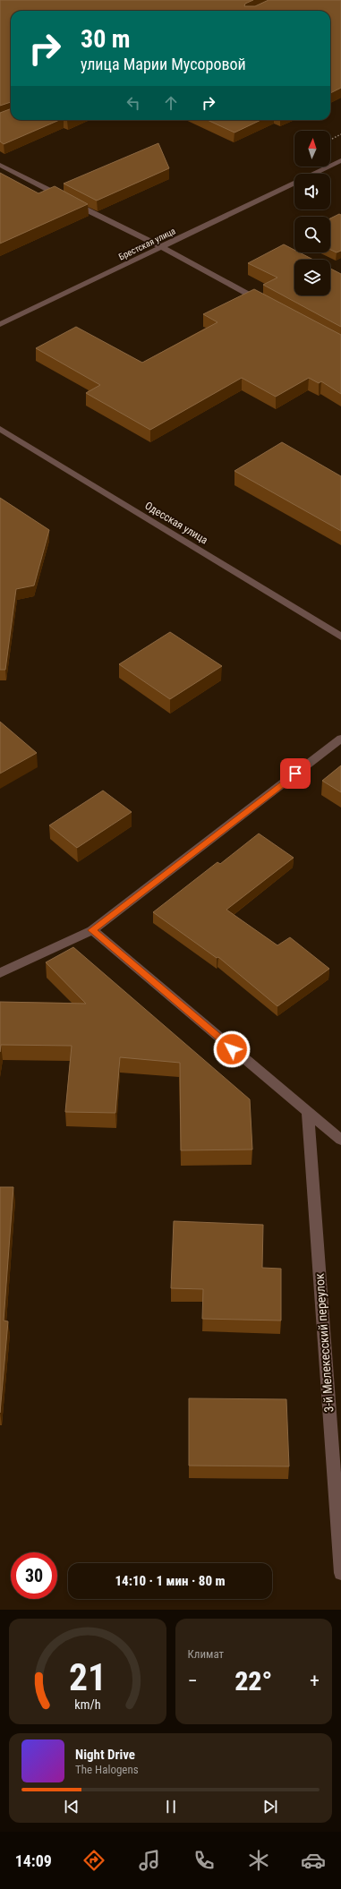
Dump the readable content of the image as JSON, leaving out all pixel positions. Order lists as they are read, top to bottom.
{
  "streets": {
    "street": ["Брестская улица", "Одесская улица", "3-й Мелекесский переулок"]
  },
  "north": "top",
  "page": {
    "turn": ["30 m", "улица Марии Мусоровой"],
    "limit": "30",
    "trip": "14:10 · 1 мин · 80 m",
    "tile": "Климат",
    "heat": ["−", "22°", "+"],
    "song": ["Night Drive", "The Halogens"],
    "tabs": "14:09",
    "gauge": ["21", "km/h"]
  }
}
